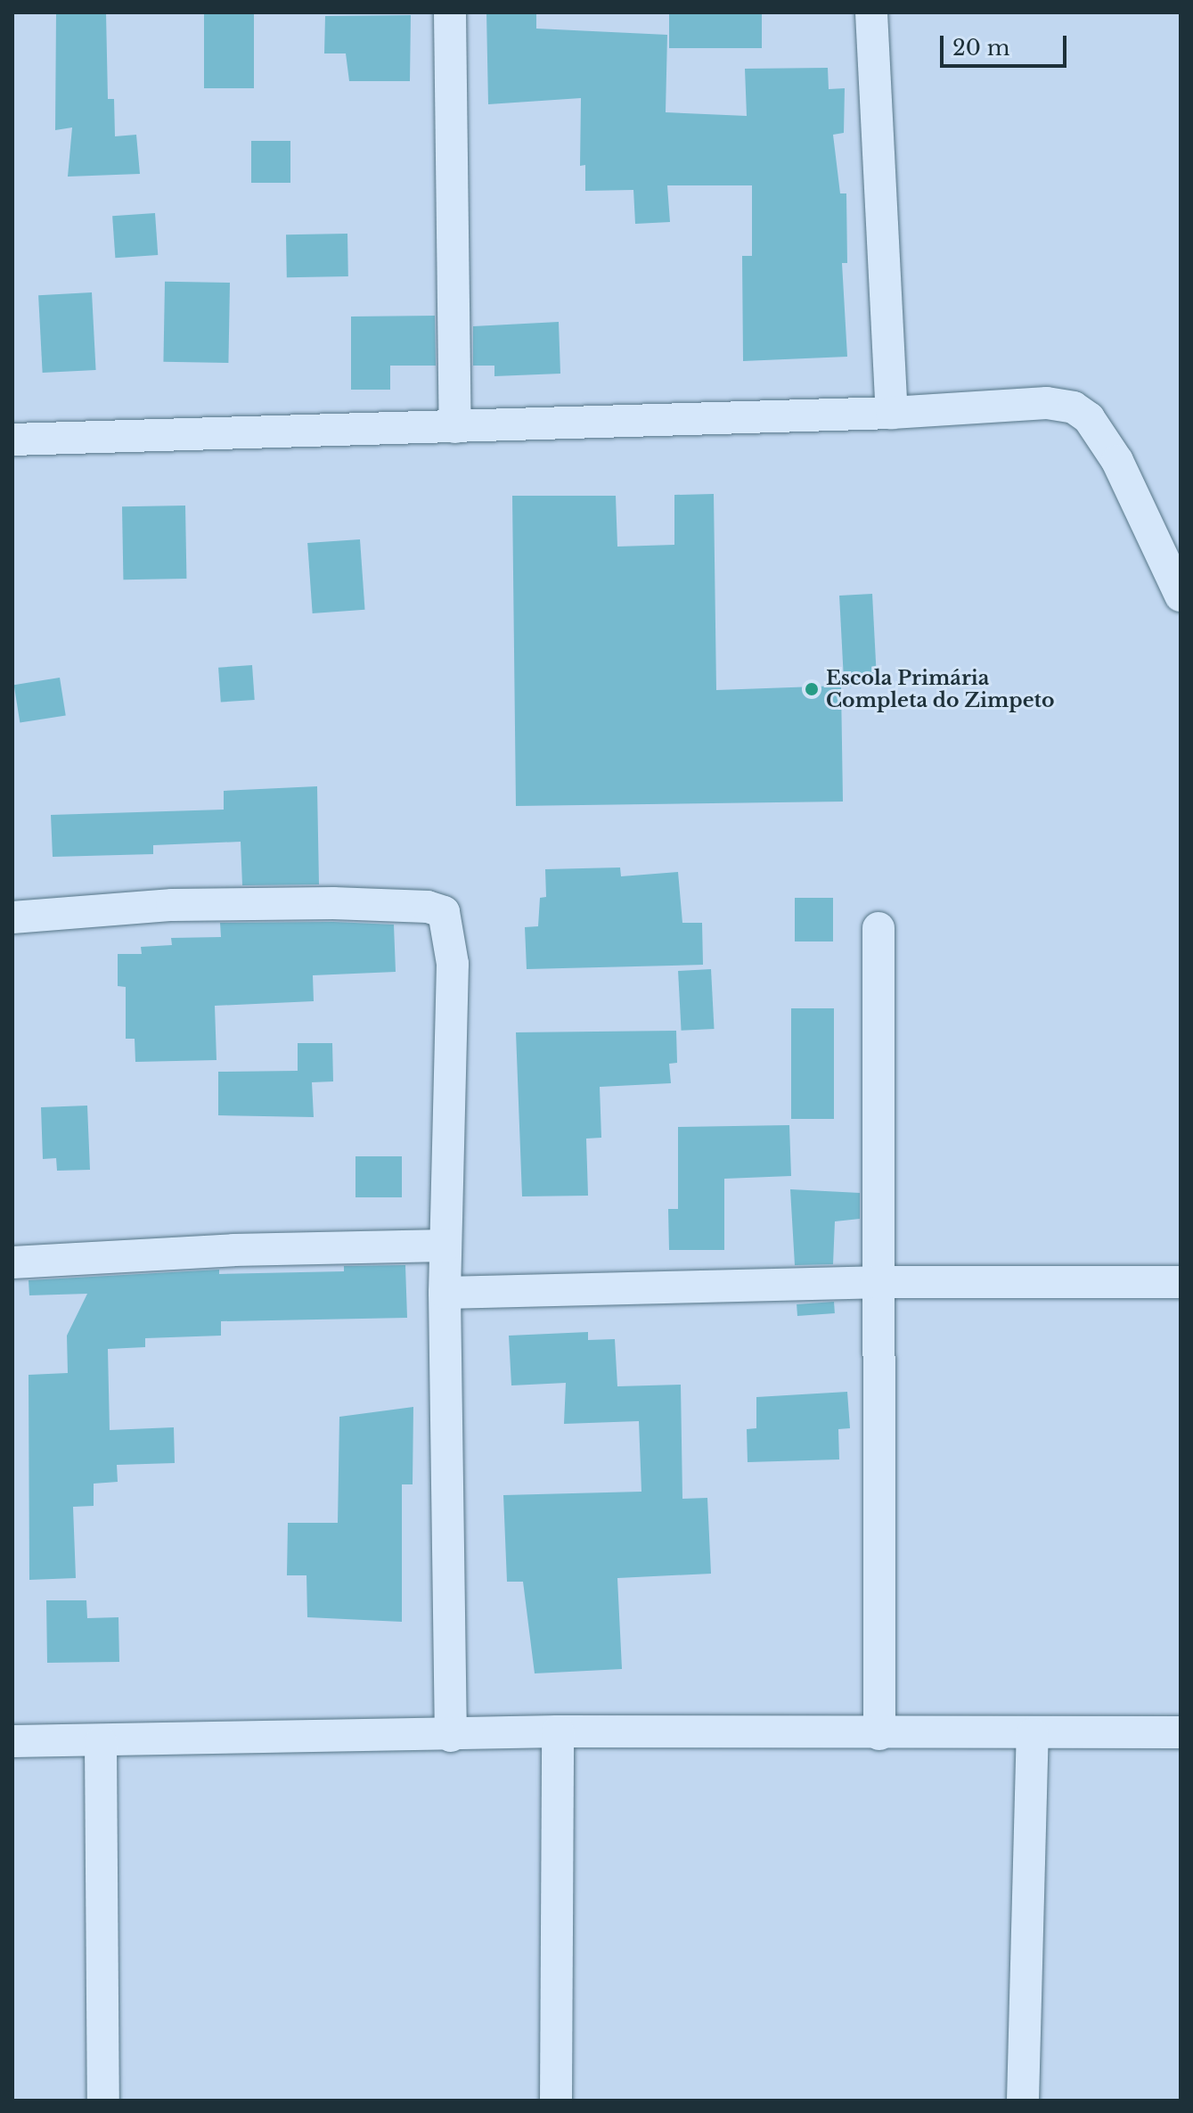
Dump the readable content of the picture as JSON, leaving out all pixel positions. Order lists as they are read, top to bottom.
{
  "places": ["Escola Primária Completa do Zimpeto"],
  "scale_bar": "20 m"
}
